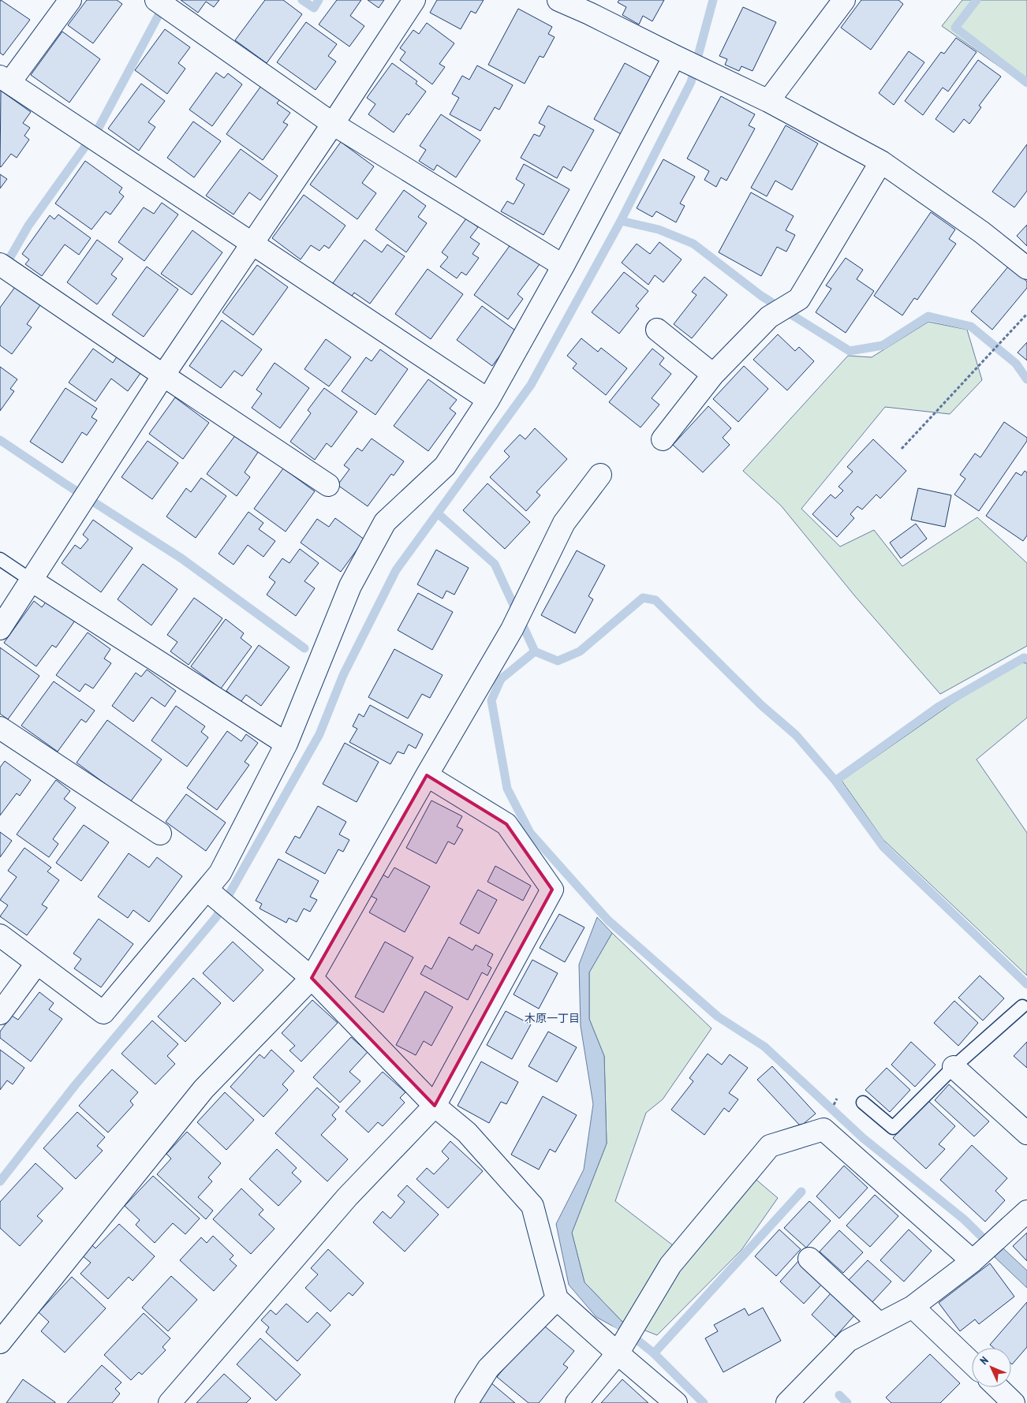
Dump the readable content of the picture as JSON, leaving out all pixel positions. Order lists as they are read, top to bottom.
{
  "districts": ["木原一丁目"],
  "north": "top left"
}
